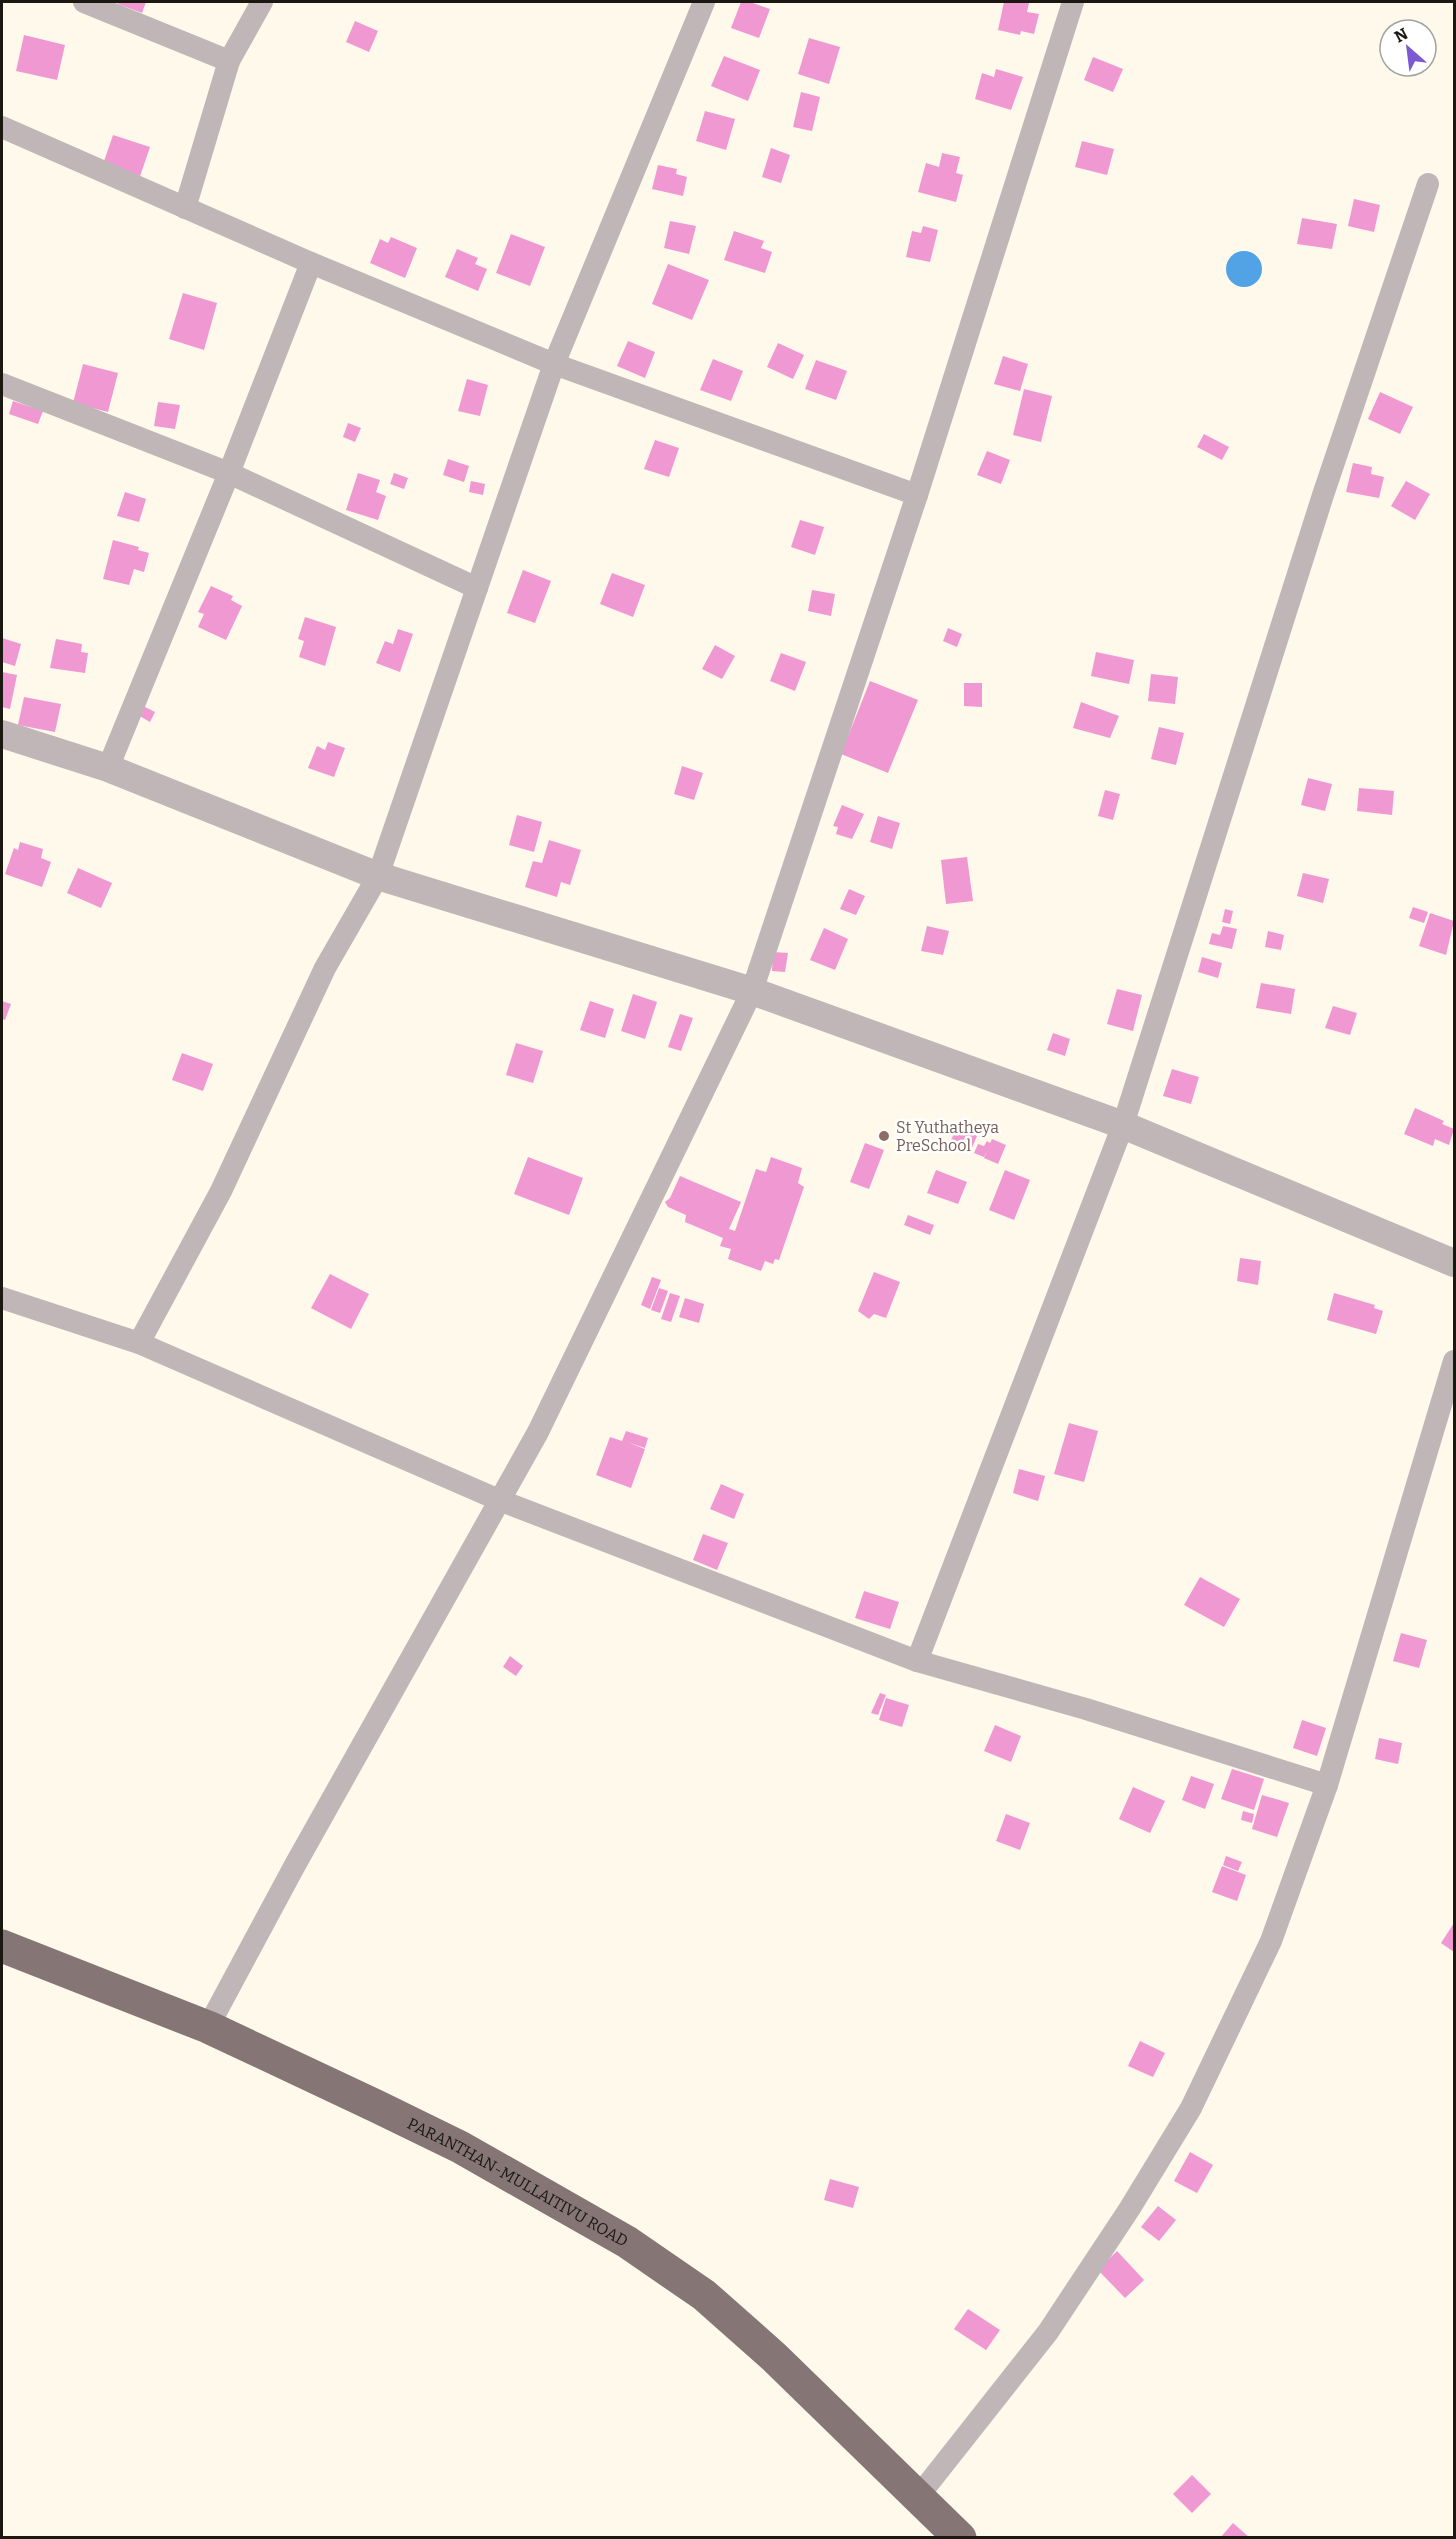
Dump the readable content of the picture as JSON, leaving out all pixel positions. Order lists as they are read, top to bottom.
{
  "streets": {
    "highway": ["PARANTHAN-MULLAITIVU ROAD"]
  },
  "places": ["St Yuthatheya PreSchool"],
  "north": "top left"
}
